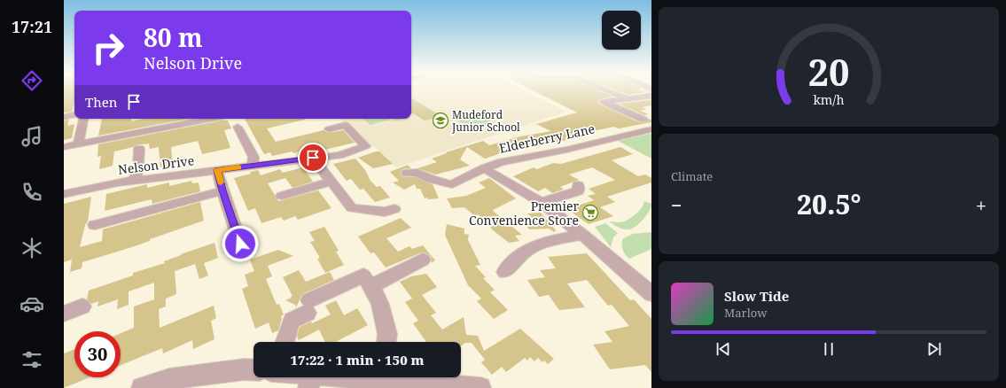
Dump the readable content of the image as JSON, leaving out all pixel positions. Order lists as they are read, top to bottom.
{
  "streets": {
    "street": ["Elderberry Lane", "Nelson Drive"]
  },
  "places": {
    "school or university": ["Mudeford Junior School"],
    "supermarket": ["Premier Convenience Store"]
  },
  "page": {
    "tabs": "17:21",
    "turn": ["80 m", "Nelson Drive"],
    "then": "Then",
    "tile": "Climate",
    "heat": ["−", "20.5°", "+"],
    "song": ["Slow Tide", "Marlow"],
    "limit": "30",
    "trip": "17:22 · 1 min · 150 m",
    "gauge": ["20", "km/h"]
  }
}
